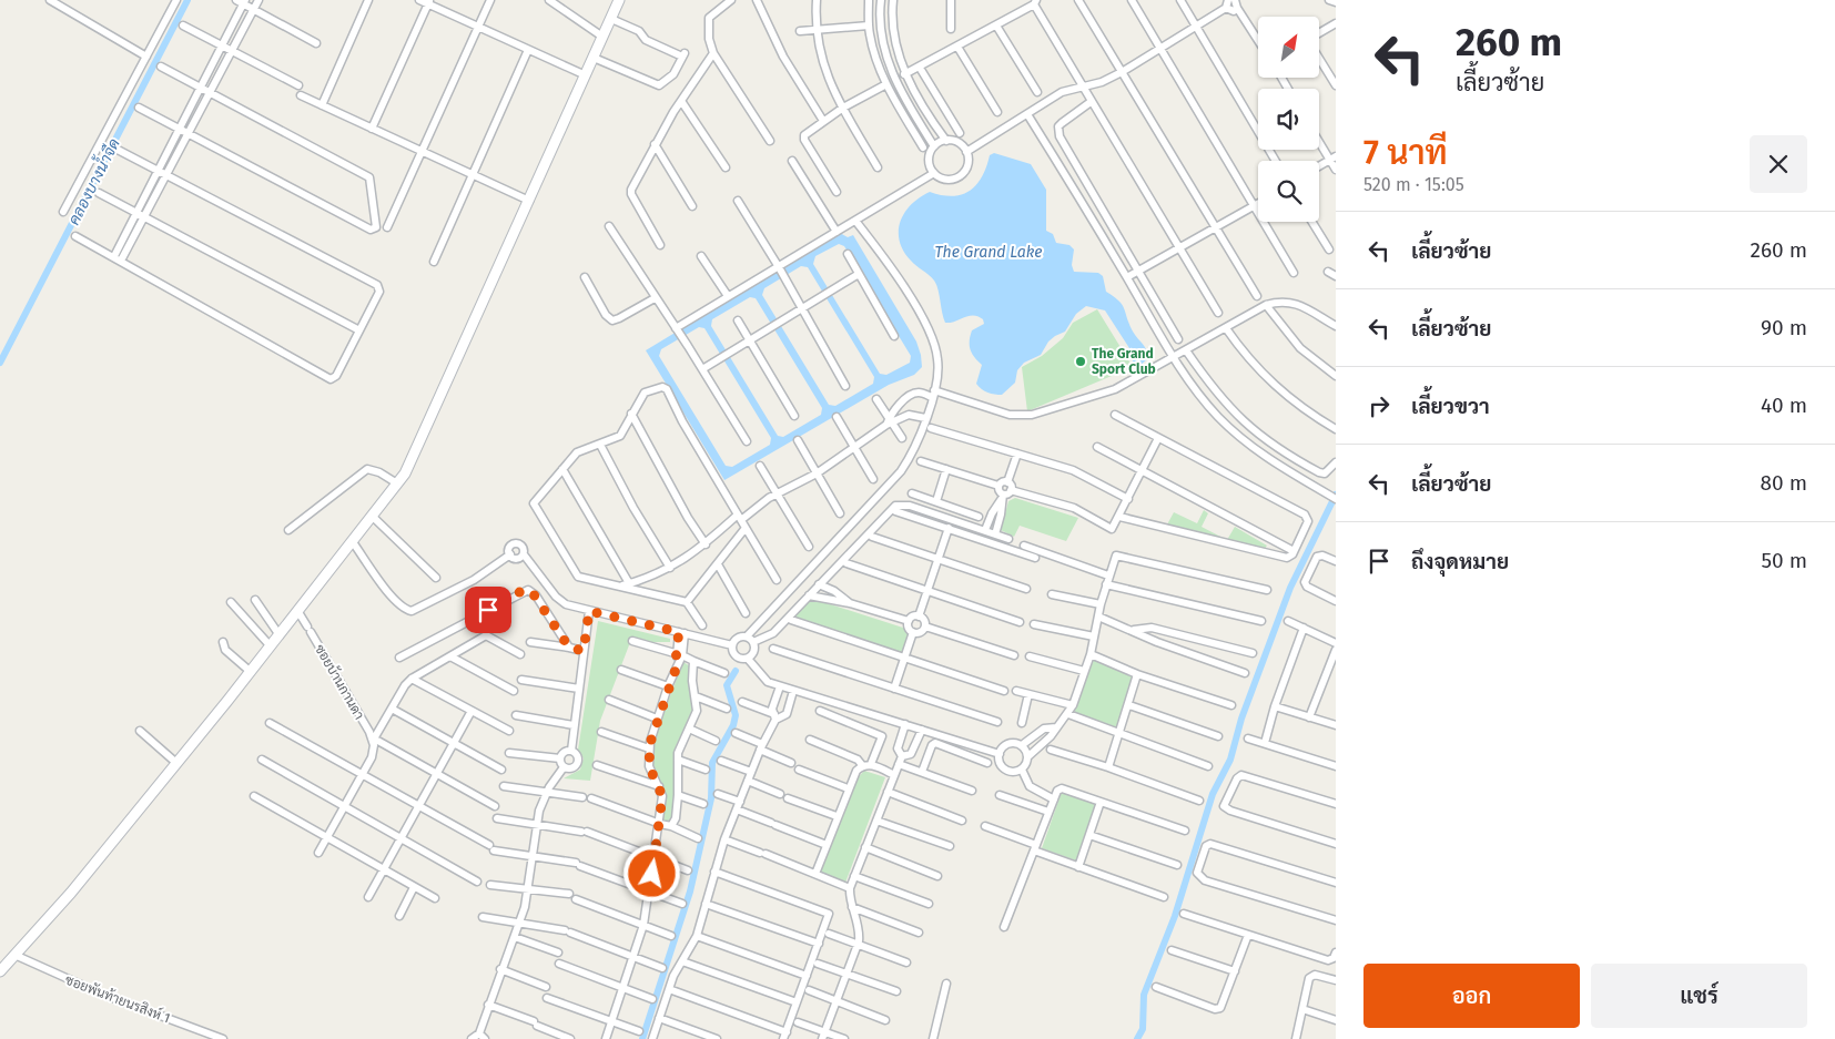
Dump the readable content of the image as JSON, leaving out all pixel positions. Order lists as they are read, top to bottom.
{
  "streets": {
    "street": ["ซอยบ้านกานดา", "ซอยพันท้ายนรสิงห์ 1"]
  },
  "water": ["คลองบางน้ำจืด", "The Grand Lake"],
  "places": ["The Grand Sport Club"],
  "north": "top right",
  "page": {
    "turn": ["260 m", "เลี้ยวซ้าย"],
    "heading": ["7 นาที", "520 m · 15:05"],
    "list": [
      {
        "name": "เลี้ยวซ้าย",
        "value": "260 m"
      },
      {
        "name": "เลี้ยวซ้าย",
        "value": "90 m"
      },
      {
        "name": "เลี้ยวขวา",
        "value": "40 m"
      },
      {
        "name": "เลี้ยวซ้าย",
        "value": "80 m"
      },
      {
        "name": "ถึงจุดหมาย",
        "value": "50 m"
      }
    ],
    "buttons": ["ออก", "แชร์"]
  }
}
